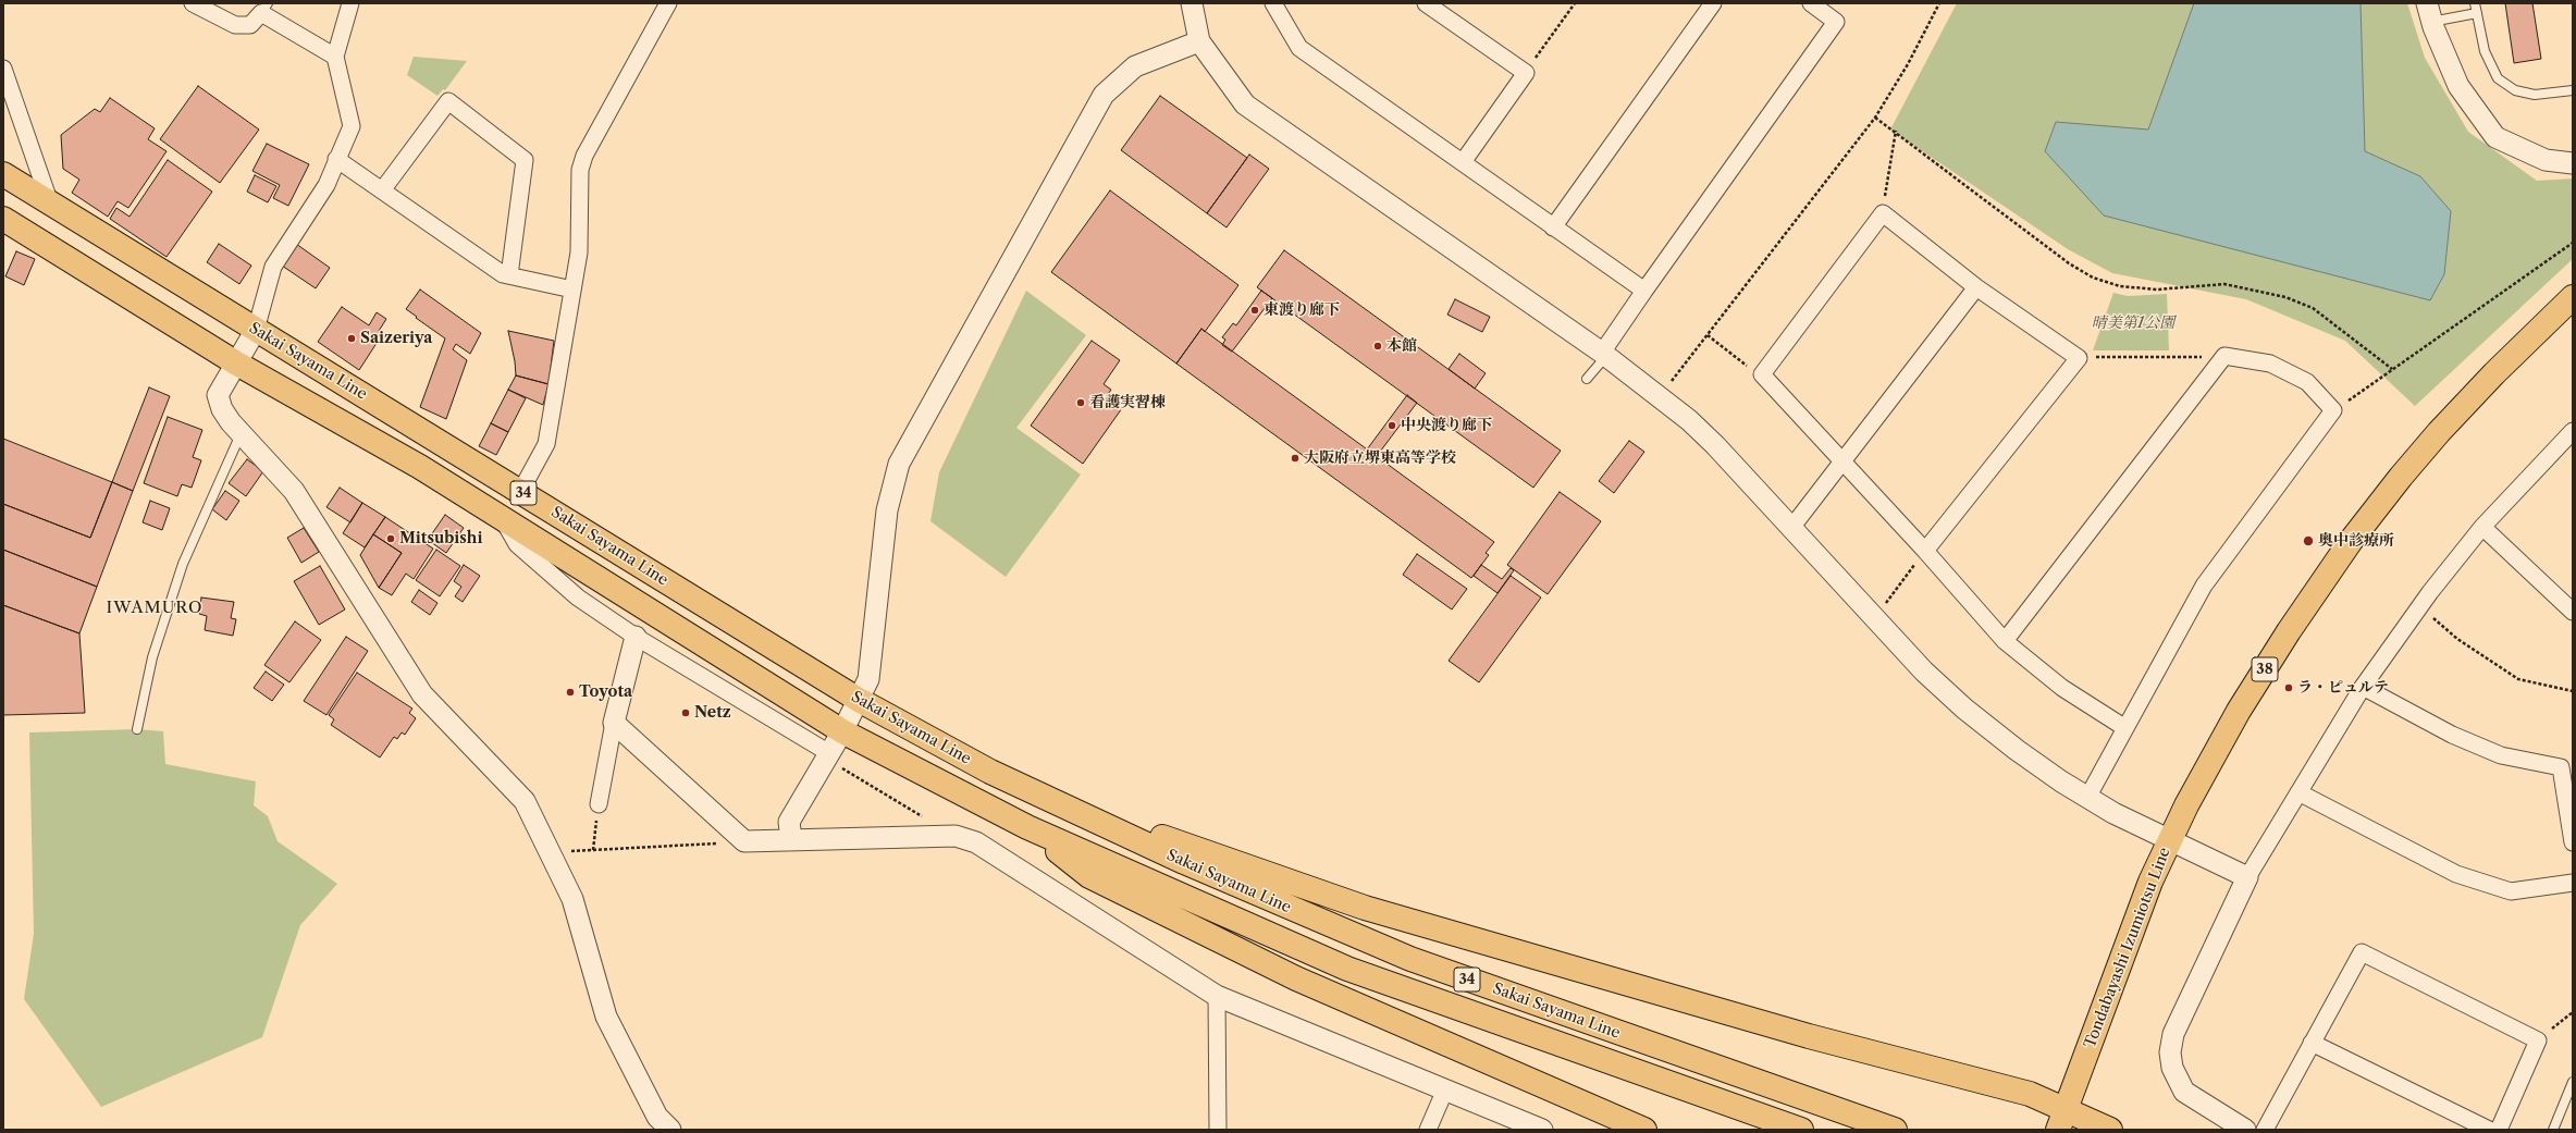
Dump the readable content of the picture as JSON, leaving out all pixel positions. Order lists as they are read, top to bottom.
{
  "streets": {
    "main road": [
      "Sakai Sayama Line",
      "34",
      "38",
      "Tondabayashi Izumiotsu Line"
    ]
  },
  "districts": ["IWAMURO"],
  "parks": ["晴美第1公園"],
  "places": [
    "東渡り廊下",
    "Saizeriya",
    "本館",
    "看護実習棟",
    "中央渡り廊下",
    "大阪府立堺東高等学校",
    "Mitsubishi",
    "奥中診療所",
    "ラ・ピュルテ",
    "Toyota",
    "Netz"
  ]
}
